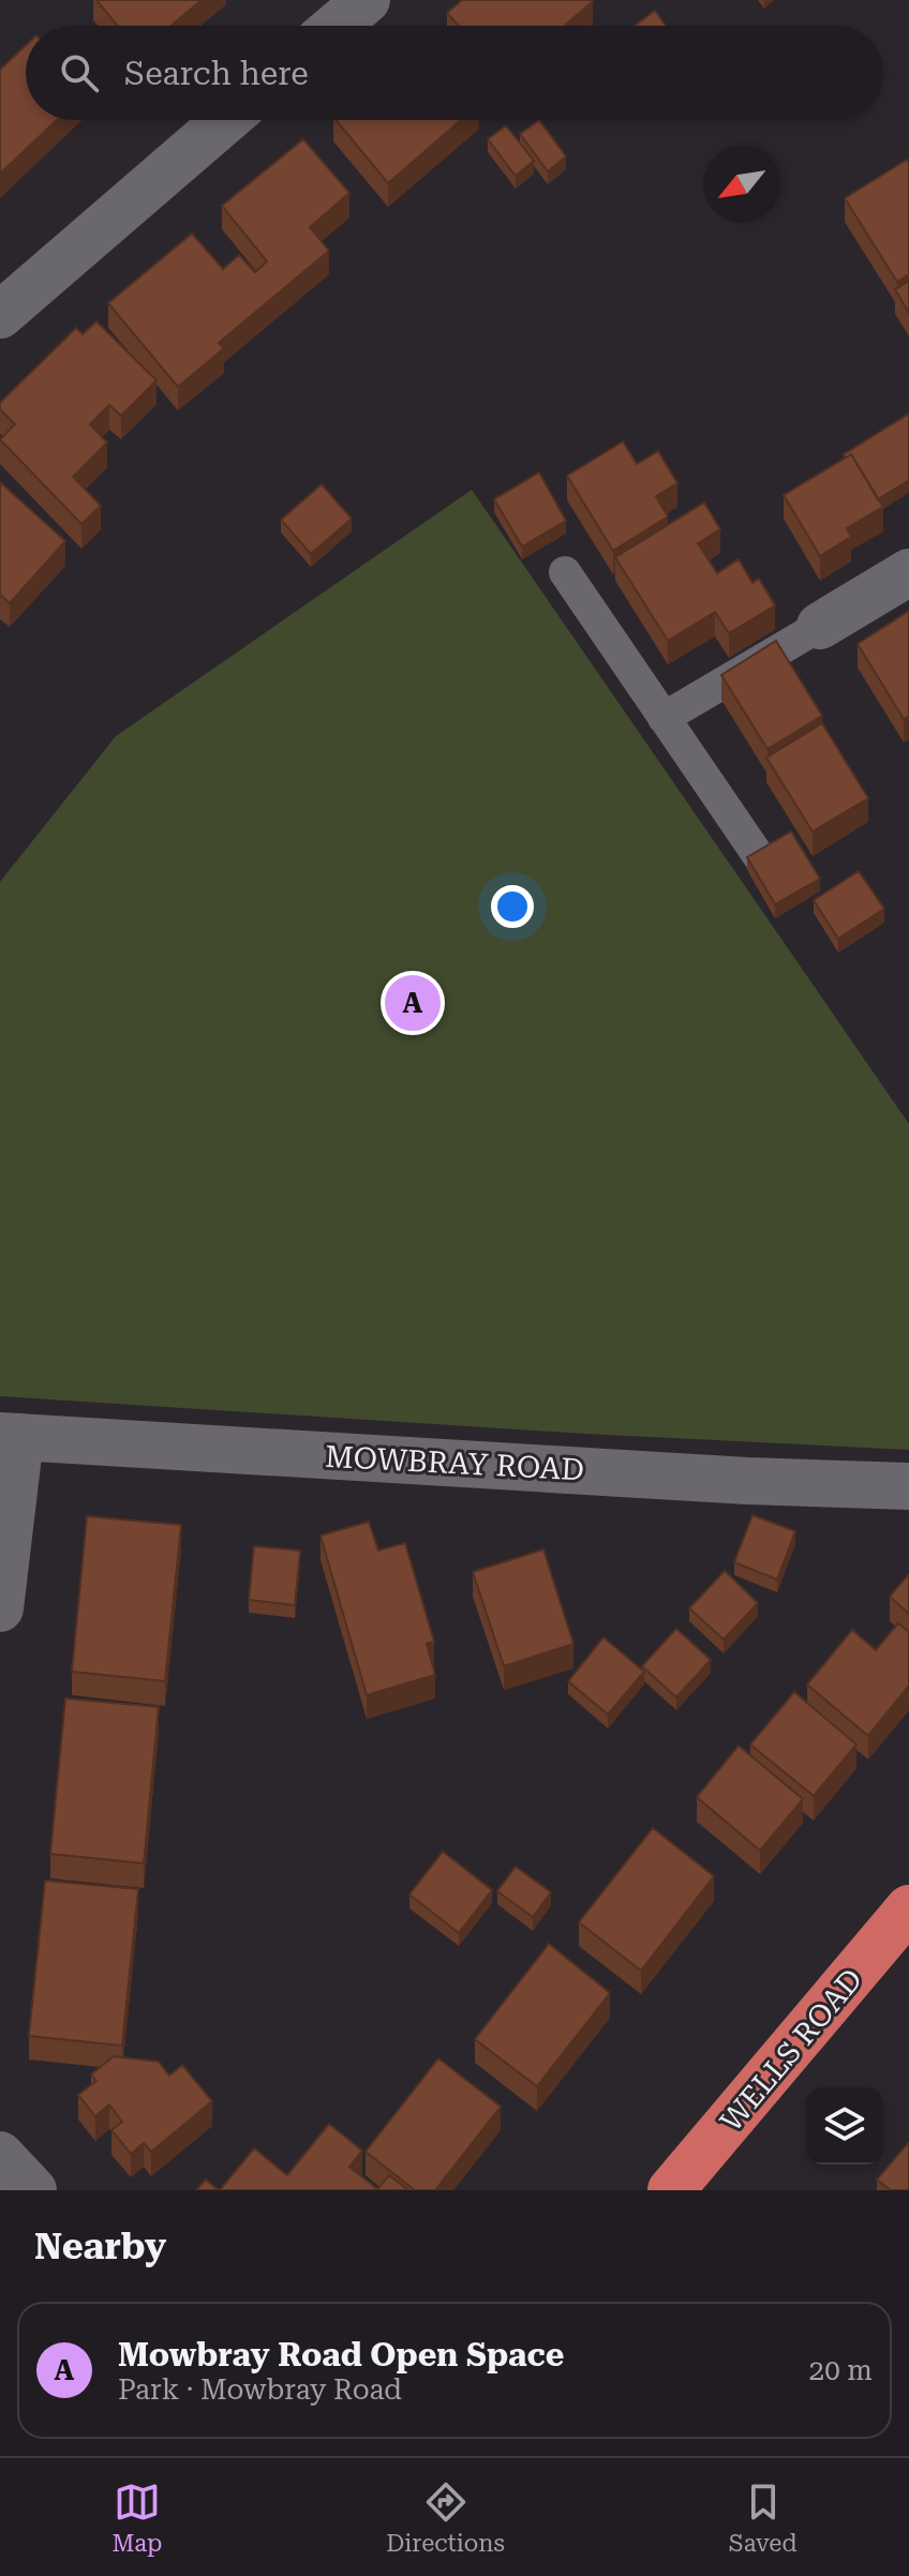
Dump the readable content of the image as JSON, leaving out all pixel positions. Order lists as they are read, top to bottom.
{
  "streets": {
    "highway": ["WELLS ROAD"],
    "street": ["MOWBRAY ROAD"]
  },
  "north": "bottom left",
  "page": {
    "search": "Search here",
    "pins": "A",
    "heading": "Nearby",
    "list": [
      {
        "mark": "A",
        "name": "Mowbray Road Open Space",
        "note": "Park · Mowbray Road",
        "value": "20 m"
      }
    ],
    "nav": ["Map", "Directions", "Saved"]
  }
}
